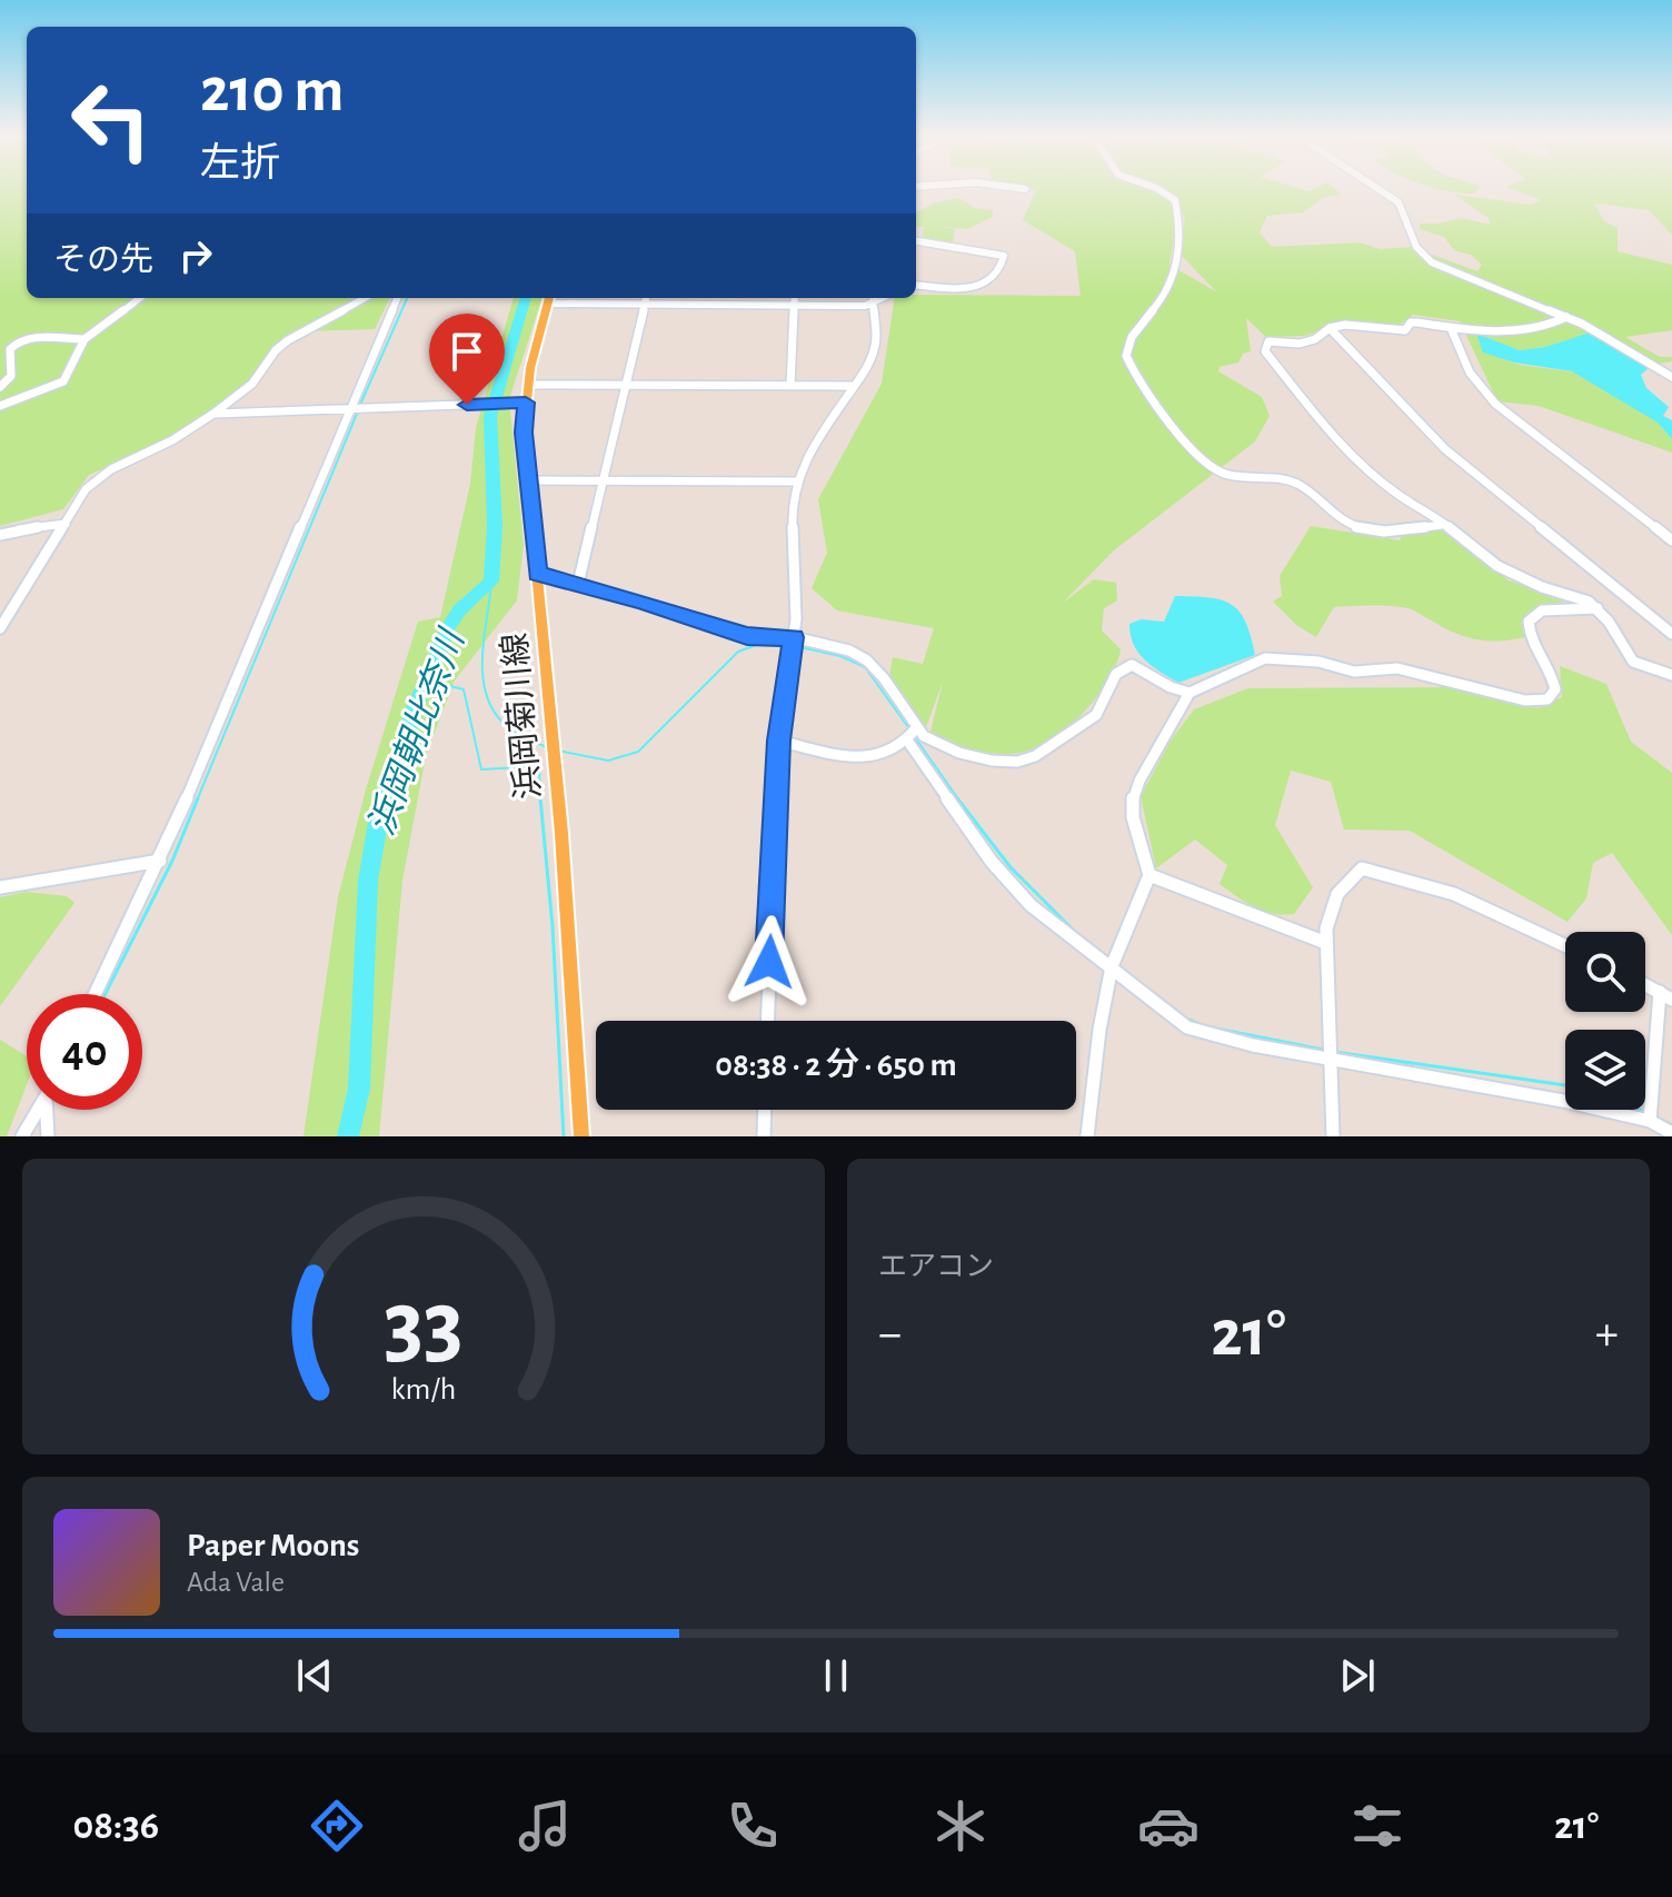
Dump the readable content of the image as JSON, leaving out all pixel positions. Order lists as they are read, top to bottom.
{
  "streets": {
    "main road": ["浜岡菊川線"]
  },
  "water": ["浜岡朝比奈川"],
  "page": {
    "turn": ["210 m", "左折"],
    "then": "その先",
    "limit": "40",
    "trip": "08:38 · 2 分 · 650 m",
    "tile": "エアコン",
    "heat": ["−", "21°", "+"],
    "song": ["Paper Moons", "Ada Vale"],
    "tabs": ["08:36", "21°"],
    "gauge": ["33", "km/h"]
  }
}
